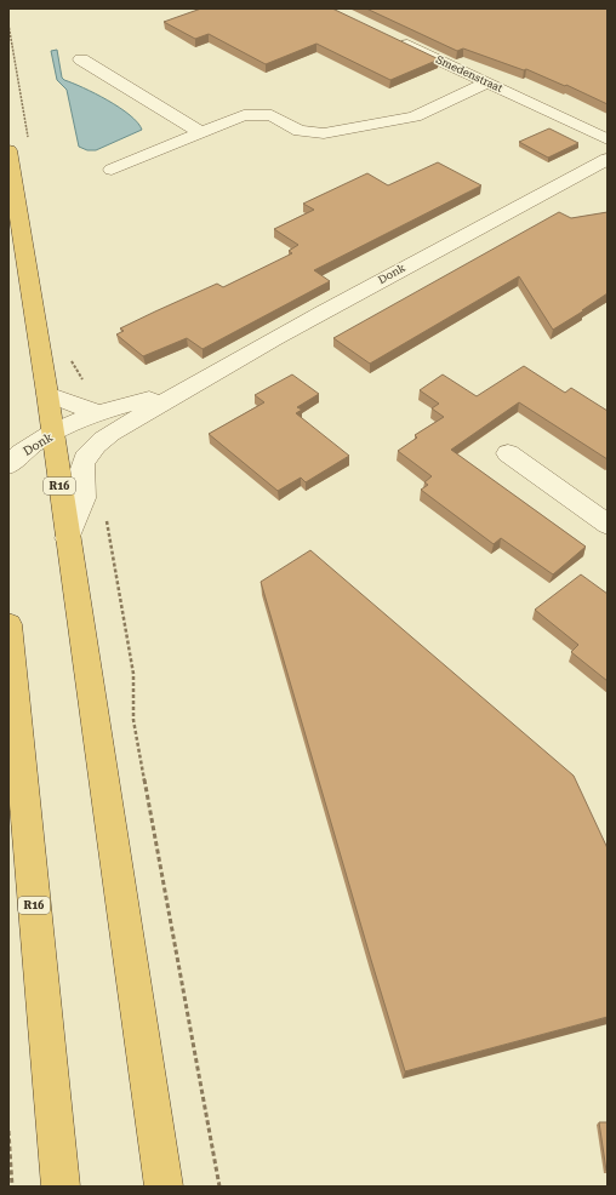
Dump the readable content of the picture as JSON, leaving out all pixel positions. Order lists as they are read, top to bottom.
{
  "streets": {
    "highway": ["R16"],
    "street": ["Smedenstraat", "Donk"]
  },
  "crossings": [
    ["Donk", "R16"]
  ]
}
